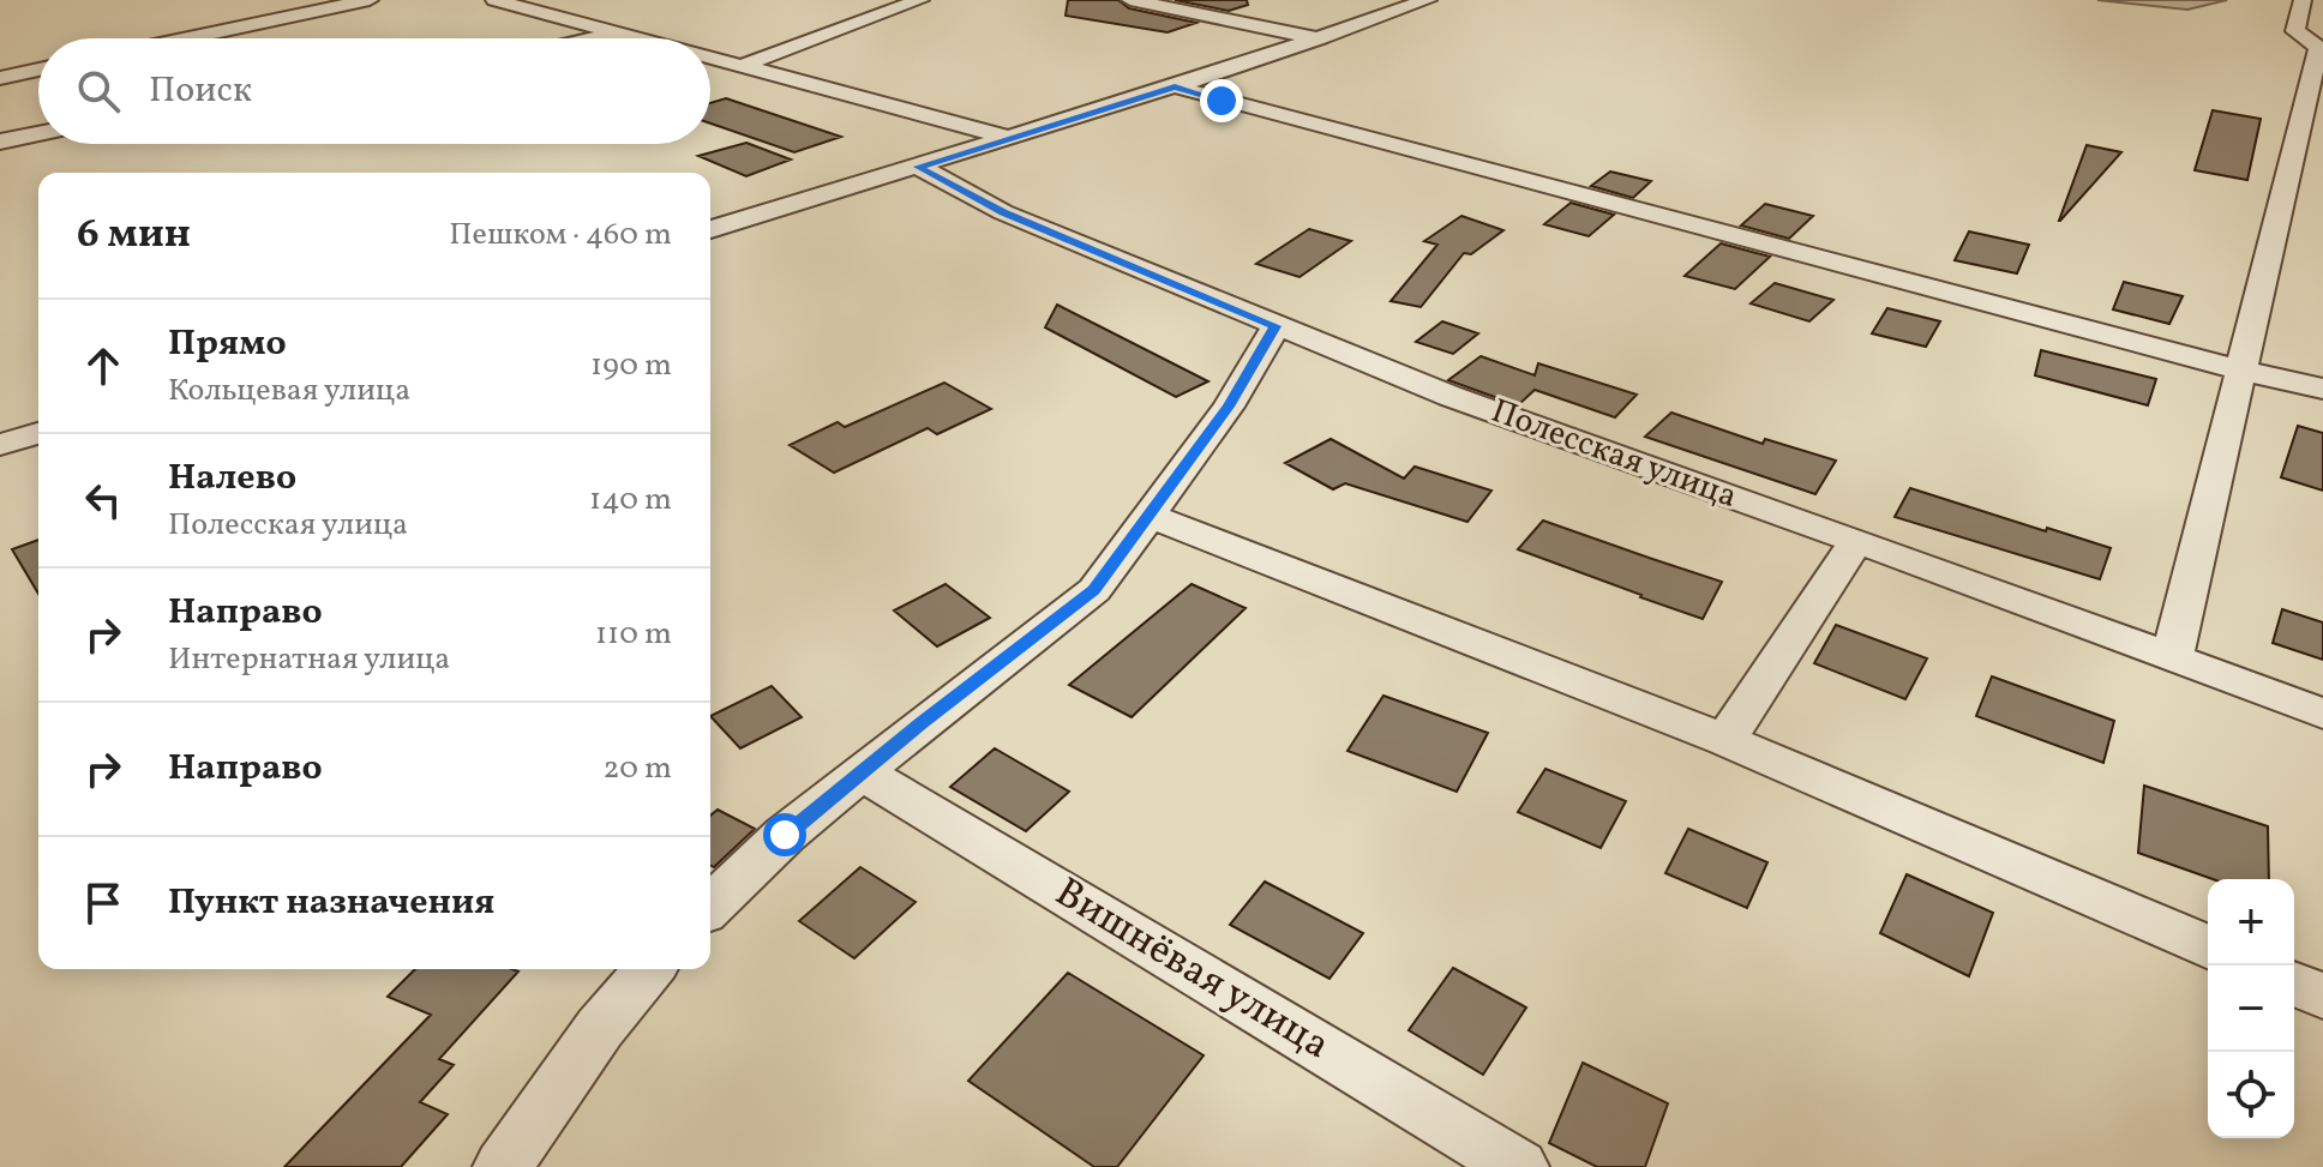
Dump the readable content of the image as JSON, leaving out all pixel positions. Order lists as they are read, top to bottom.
{
  "streets": {
    "street": ["Полесская улица", "Вишнёвая улица"]
  },
  "page": {
    "search": "Поиск",
    "heading": ["6 мин", "Пешком · 460 m"],
    "list": [
      ["Прямо", "Кольцевая улица", "190 m"],
      ["Налево", "Полесская улица", "140 m"],
      ["Направо", "Интернатная улица", "110 m"],
      ["Направо", "20 m"],
      "Пункт назначения"
    ],
    "map_buttons": ["+", "−"]
  }
}
